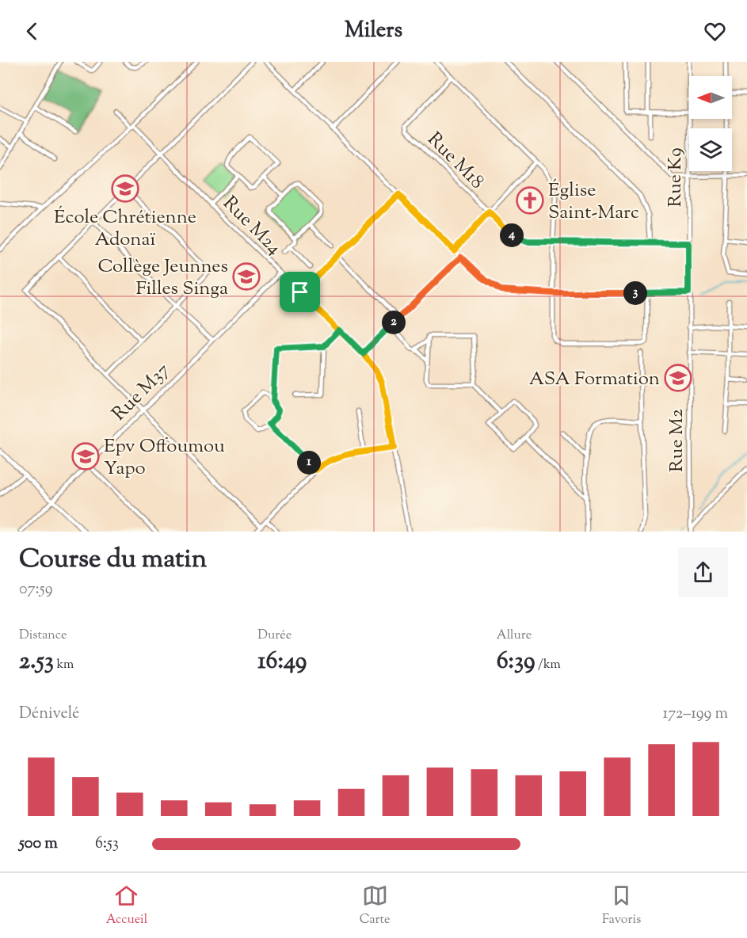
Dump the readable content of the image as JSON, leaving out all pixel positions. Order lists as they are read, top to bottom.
{
  "streets": {
    "street": [
      "Rue M18",
      "Rue K9",
      "Rue M24",
      "Rue M37",
      "Rue M2"
    ]
  },
  "crossings": [
    ["Rue M18", "Rue K9"],
    ["Rue K9", "Rue M2"],
    ["Rue M24", "Rue M37"]
  ],
  "places": {
    "school or university": [
      "École Chrétienne Adonaï",
      "Collège Jeunnes Filles Singa",
      "ASA Formation",
      "Epv Offoumou Yapo"
    ],
    "church": ["Église Saint-Marc"]
  },
  "north": "left",
  "page": {
    "header": "Milers",
    "pins": [
      "4",
      "3",
      "2",
      "1"
    ],
    "heading": ["Course du matin", "07:59"],
    "stats": [
      ["Distance", "2.53 km"],
      ["Durée", "16:49"],
      ["Allure", "6:39 /km"]
    ],
    "chart": ["Dénivelé", "172–199 m"],
    "list": [
      {
        "name": "500 m",
        "note": "6:53"
      }
    ],
    "tabs": ["Accueil", "Carte", "Favoris"]
  }
}
